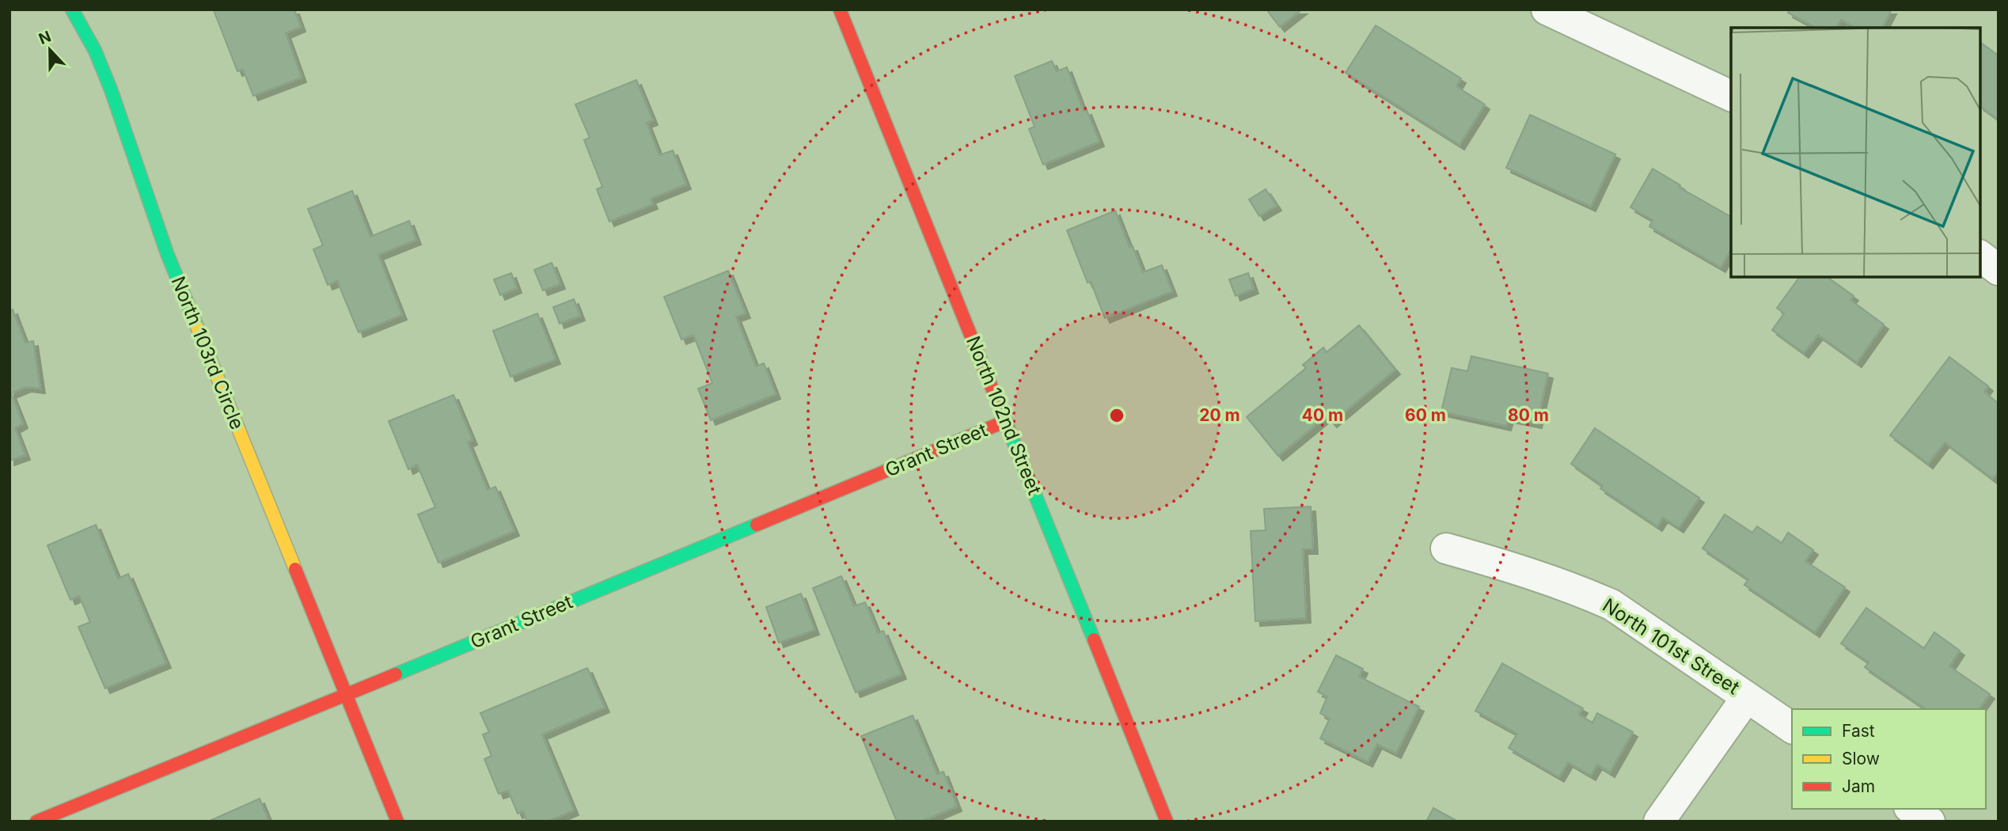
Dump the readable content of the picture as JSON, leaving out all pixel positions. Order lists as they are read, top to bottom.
{
  "streets": {
    "street": [
      "North 103rd Circle",
      "North 102nd Street",
      "Grant Street",
      "North 101st Street"
    ]
  },
  "crossings": [
    ["North 103rd Circle", "Grant Street"],
    ["North 102nd Street", "Grant Street"]
  ],
  "legend": ["Fast", "Slow", "Jam"],
  "north": "top",
  "rings": [
    "20 m",
    "40 m",
    "60 m",
    "80 m"
  ]
}
